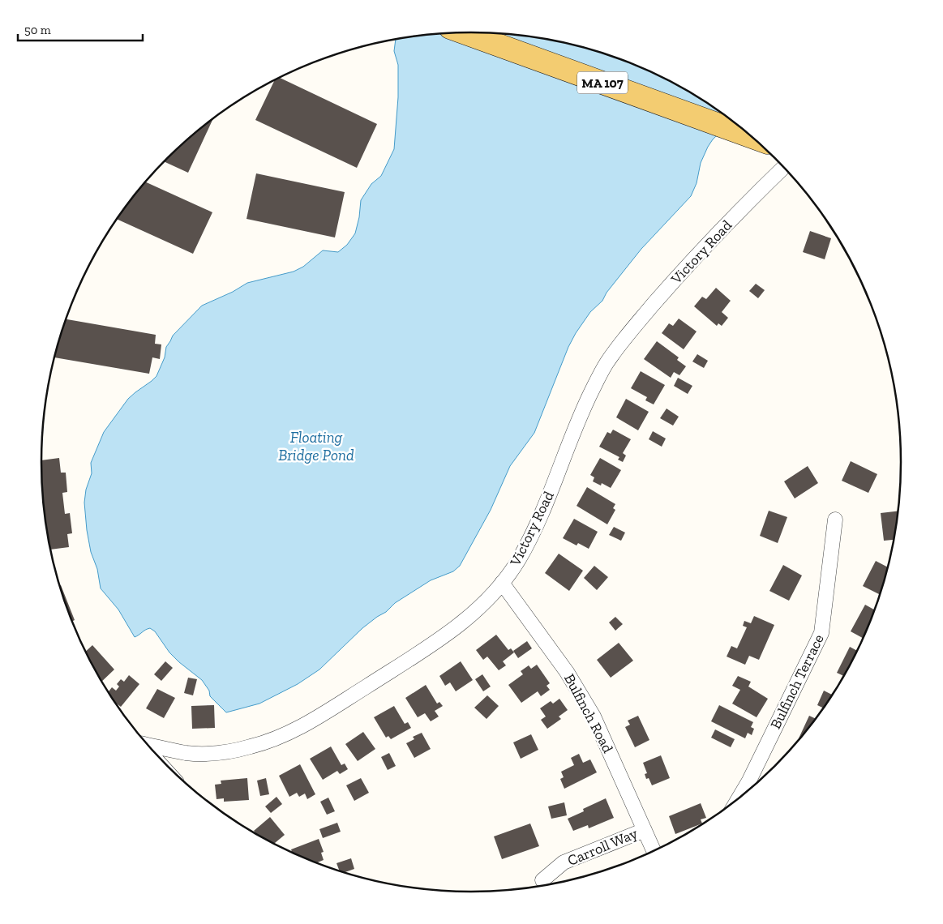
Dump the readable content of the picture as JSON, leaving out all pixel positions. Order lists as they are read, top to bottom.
{
  "streets": {
    "main road": ["MA 107"],
    "street": [
      "Victory Road",
      "Bulfinch Terrace",
      "Bulfinch Road",
      "Carroll Way"
    ]
  },
  "crossings": [
    ["Victory Road", "Bulfinch Road"],
    ["Bulfinch Road", "Carroll Way"]
  ],
  "water": ["Floating Bridge Pond"],
  "scale_bar": "50 m"
}
